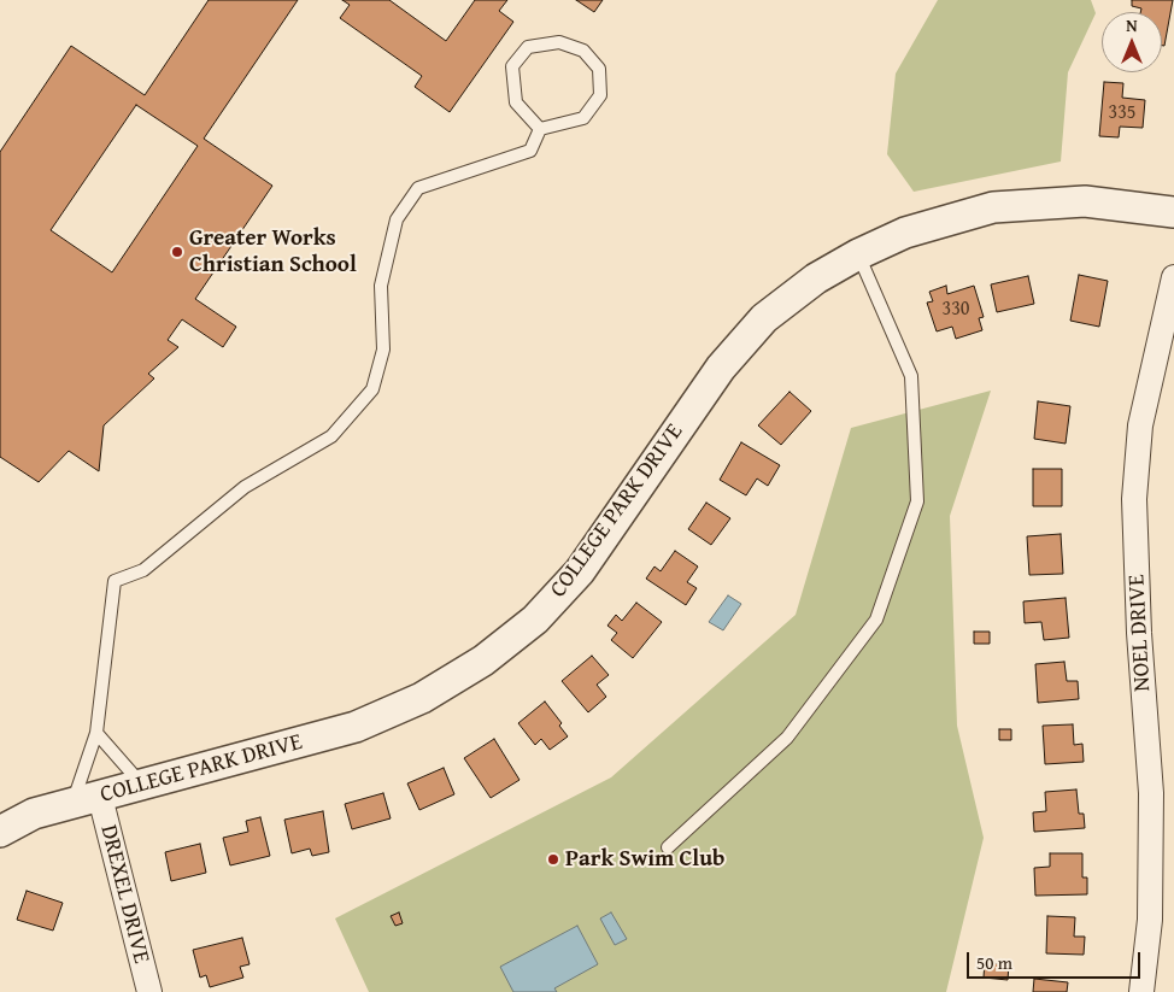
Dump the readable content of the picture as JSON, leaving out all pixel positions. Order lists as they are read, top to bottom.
{
  "streets": {
    "street": ["COLLEGE PARK DRIVE", "NOEL DRIVE", "DREXEL DRIVE"]
  },
  "crossings": [
    ["COLLEGE PARK DRIVE", "DREXEL DRIVE"]
  ],
  "places": ["Greater Works Christian School", "Park Swim Club"],
  "house_numbers": ["335", "330"],
  "scale_bar": "50 m",
  "north": "top"
}
